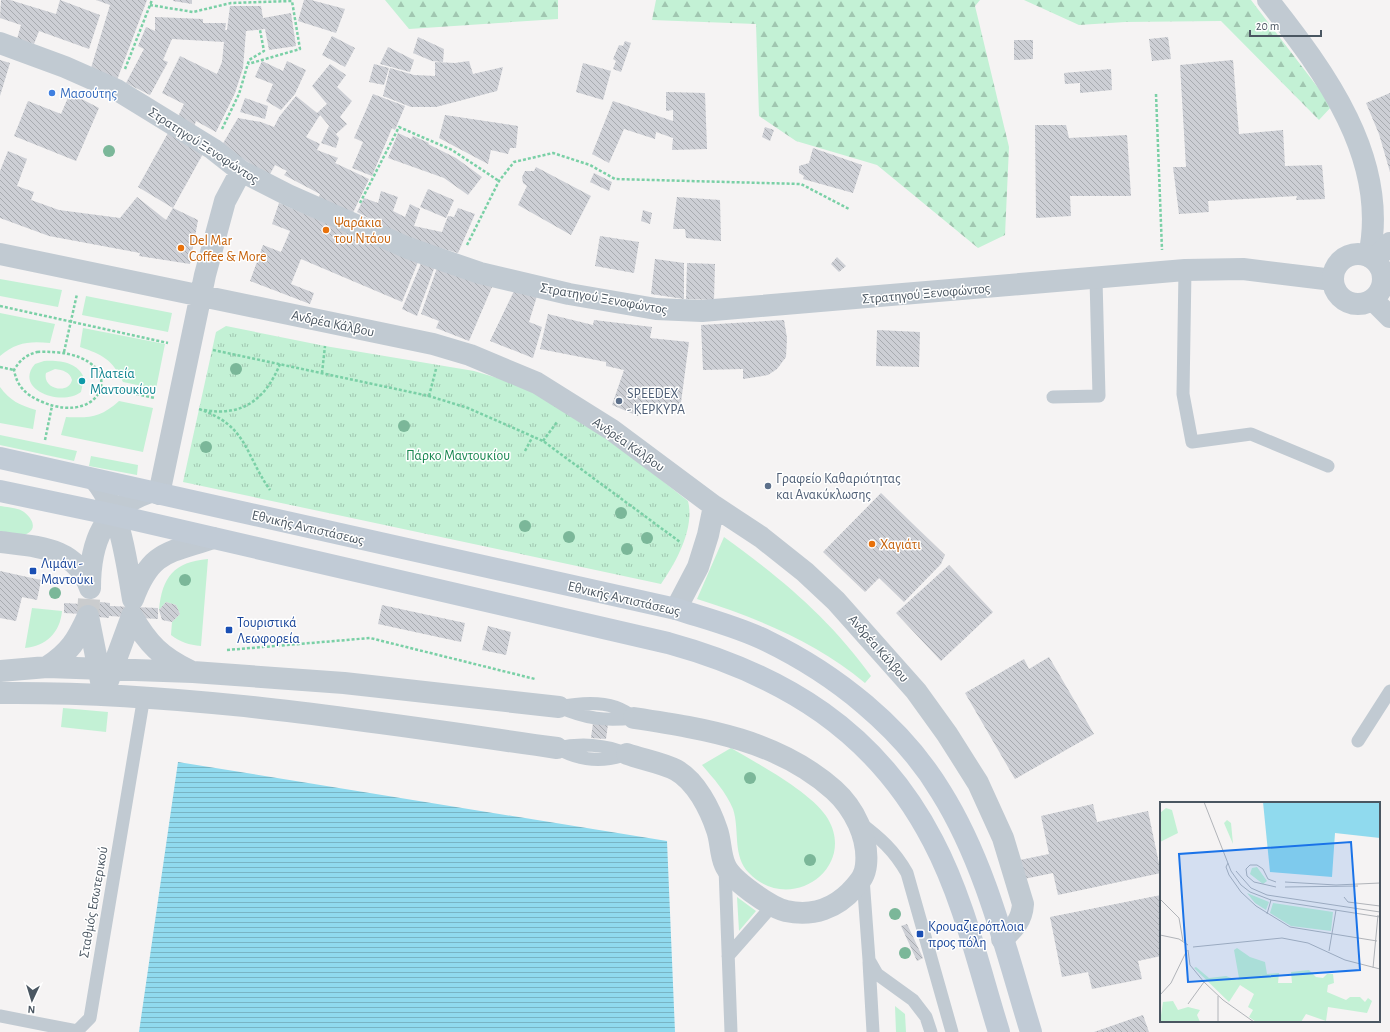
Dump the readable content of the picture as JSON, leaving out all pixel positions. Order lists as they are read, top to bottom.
{
  "streets": {
    "main road": ["Εθνικής Αντιστάσεως"],
    "street": ["Στρατηγού Ξενοφώντος", "Ανδρέα Κάλβου"],
    "lane": ["Σταθμός Εσωτερικού"]
  },
  "crossings": [
    ["Ανδρέα Κάλβου", "Εθνικής Αντιστάσεως"]
  ],
  "parks": ["Πάρκο Μαντουκίου"],
  "places": {
    "other": [
      "Μασούτης",
      "Ψαράκια του Ντάου",
      "Del Mar Coffee & More",
      "Πλατεία Μαντουκίου",
      "SPEEDEX - ΚΕΡΚΥΡΑ",
      "Γραφείο Καθαριότητας και Ανακύκλωσης",
      "Χαγιάτι"
    ],
    "transit": ["Λιμάνι - Μαντούκι", "Τουριστικά Λεωφορεία", "Κρουαζιερόπλοια προς πόλη"]
  },
  "scale_bar": "20 m",
  "north": "bottom"
}
